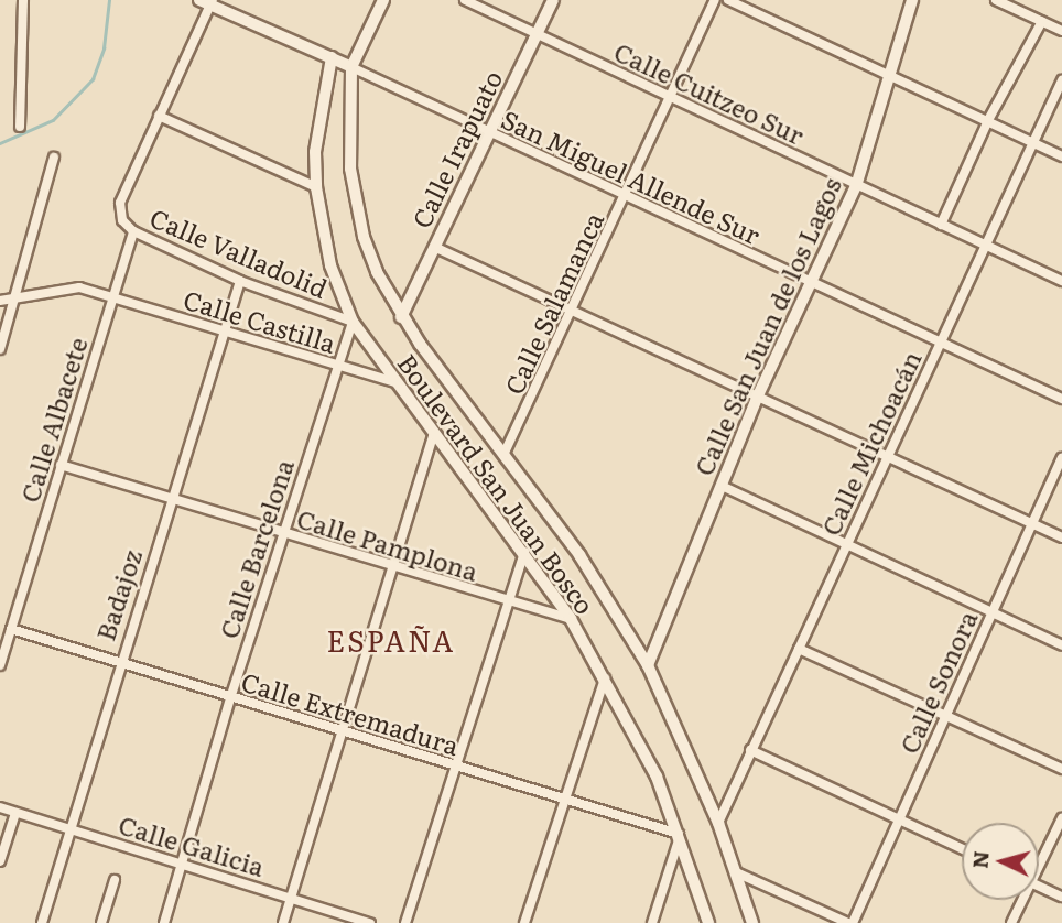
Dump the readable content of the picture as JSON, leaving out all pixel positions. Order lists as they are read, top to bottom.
{
  "streets": {
    "street": [
      "Calle Cuitzeo Sur",
      "Calle Irapuato",
      "San Miguel Allende Sur",
      "Calle Valladolid",
      "Calle Salamanca",
      "Calle Castilla",
      "Calle San Juan de los Lagos",
      "Calle Albacete",
      "Calle Michoacán",
      "Boulevard San Juan Bosco",
      "Calle Pamplona",
      "Calle Barcelona",
      "Badajoz",
      "Calle Sonora",
      "Calle Extremadura",
      "Calle Galicia"
    ]
  },
  "crossings": [
    ["Calle Cuitzeo Sur", "Calle Irapuato"],
    ["Calle Cuitzeo Sur", "Calle Salamanca"],
    ["Calle Cuitzeo Sur", "Calle San Juan de los Lagos"],
    ["Calle Cuitzeo Sur", "Calle Michoacán"],
    ["Calle Irapuato", "San Miguel Allende Sur"],
    ["Calle Irapuato", "Boulevard San Juan Bosco"],
    ["San Miguel Allende Sur", "Calle Salamanca"],
    ["San Miguel Allende Sur", "Calle San Juan de los Lagos"],
    ["San Miguel Allende Sur", "Calle Michoacán"],
    ["San Miguel Allende Sur", "Boulevard San Juan Bosco"],
    ["Calle Valladolid", "Calle Albacete"],
    ["Calle Valladolid", "Boulevard San Juan Bosco"],
    ["Calle Valladolid", "Calle Barcelona"],
    ["Calle Valladolid", "Badajoz"],
    ["Calle Salamanca", "Boulevard San Juan Bosco"],
    ["Calle Castilla", "Calle Albacete"],
    ["Calle Castilla", "Boulevard San Juan Bosco"],
    ["Calle Castilla", "Calle Barcelona"],
    ["Calle Castilla", "Badajoz"],
    ["Calle San Juan de los Lagos", "Boulevard San Juan Bosco"],
    ["Calle Albacete", "Calle Pamplona"],
    ["Calle Albacete", "Calle Extremadura"],
    ["Calle Michoacán", "Boulevard San Juan Bosco"],
    ["Boulevard San Juan Bosco", "Calle Pamplona"],
    ["Boulevard San Juan Bosco", "Calle Barcelona"],
    ["Boulevard San Juan Bosco", "Calle Extremadura"],
    ["Calle Pamplona", "Calle Barcelona"],
    ["Calle Pamplona", "Badajoz"],
    ["Calle Barcelona", "Calle Extremadura"],
    ["Calle Barcelona", "Calle Galicia"],
    ["Badajoz", "Calle Extremadura"],
    ["Badajoz", "Calle Galicia"]
  ],
  "districts": ["ESPAÑA"],
  "north": "left"
}
